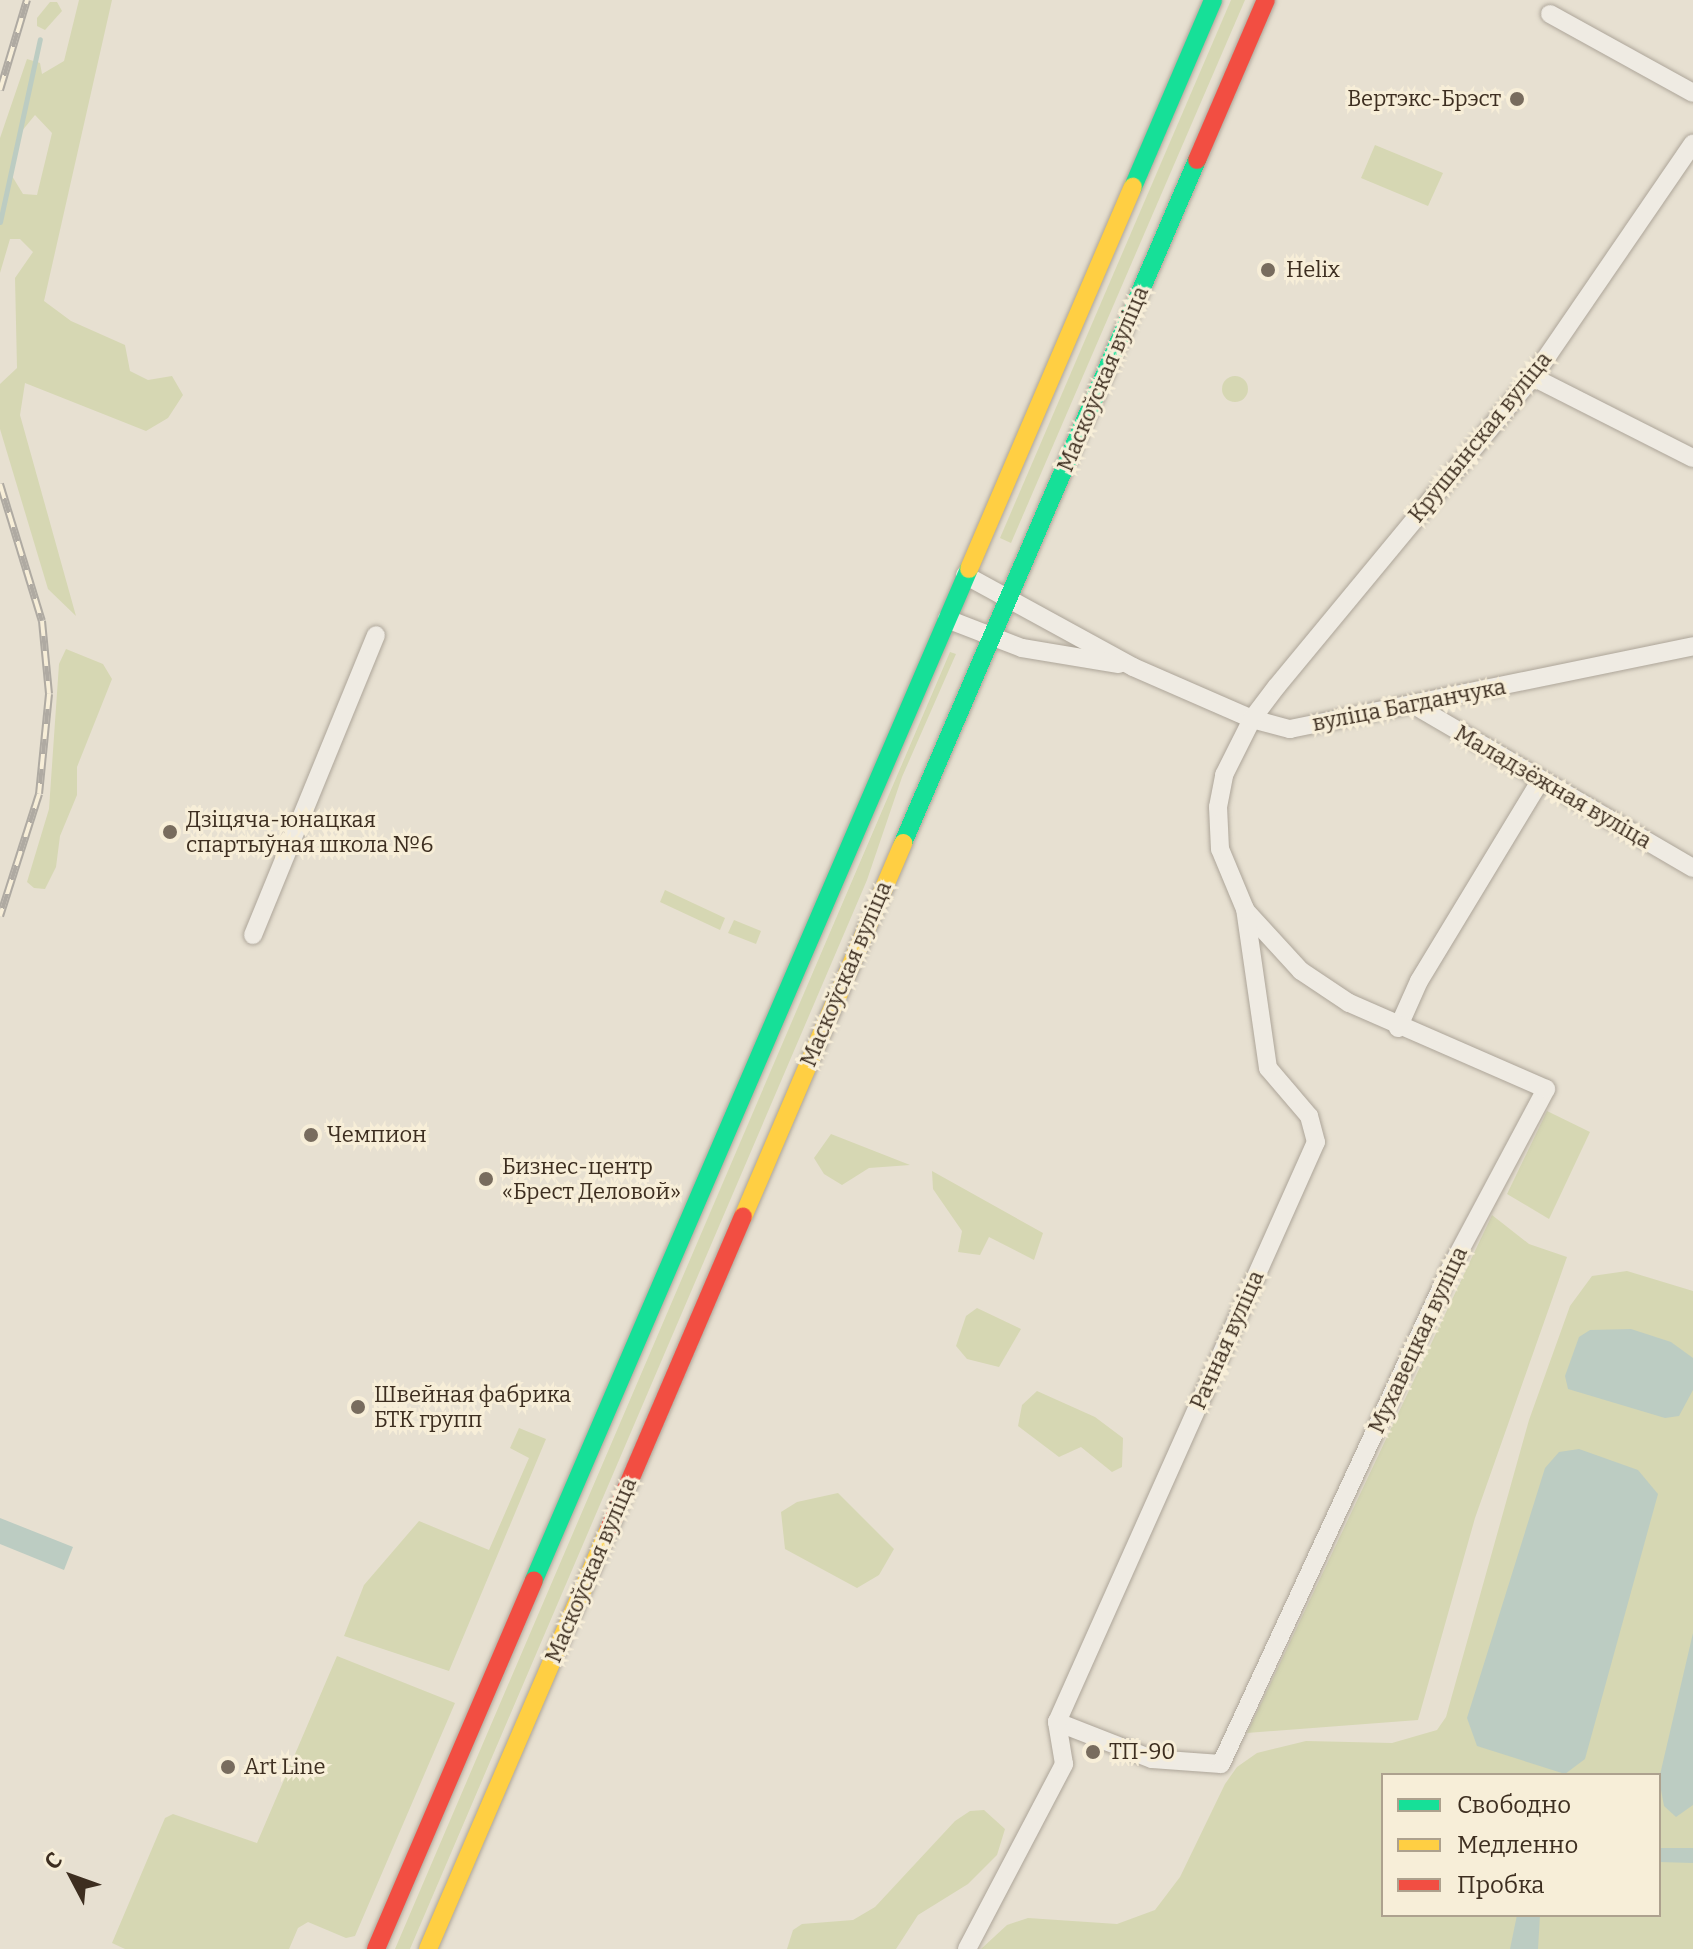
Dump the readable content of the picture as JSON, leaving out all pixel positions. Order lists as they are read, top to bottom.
{
  "streets": {
    "main road": ["Маскоўская вуліца"],
    "street": [
      "Крушынская вуліца",
      "вуліца Багданчука",
      "Маладзёжная вуліца",
      "Рачная вуліца",
      "Мухавецкая вуліца"
    ]
  },
  "crossings": [
    ["Маскоўская вуліца", "вуліца Багданчука"],
    ["Крушынская вуліца", "вуліца Багданчука"],
    ["Крушынская вуліца", "Рачная вуліца"],
    ["вуліца Багданчука", "Маладзёжная вуліца"],
    ["вуліца Багданчука", "Рачная вуліца"],
    ["Рачная вуліца", "Мухавецкая вуліца"]
  ],
  "places": [
    "Вертэкс-Брэст",
    "Helix",
    "Дзіцяча-юнацкая спартыўная школа №6",
    "Чемпион",
    "Бизнес-центр «Брест Деловой»",
    "Швейная фабрика БТК групп",
    "ТП-90",
    "Art Line"
  ],
  "legend": ["Свободно", "Медленно", "Пробка"],
  "north": "top left"
}
